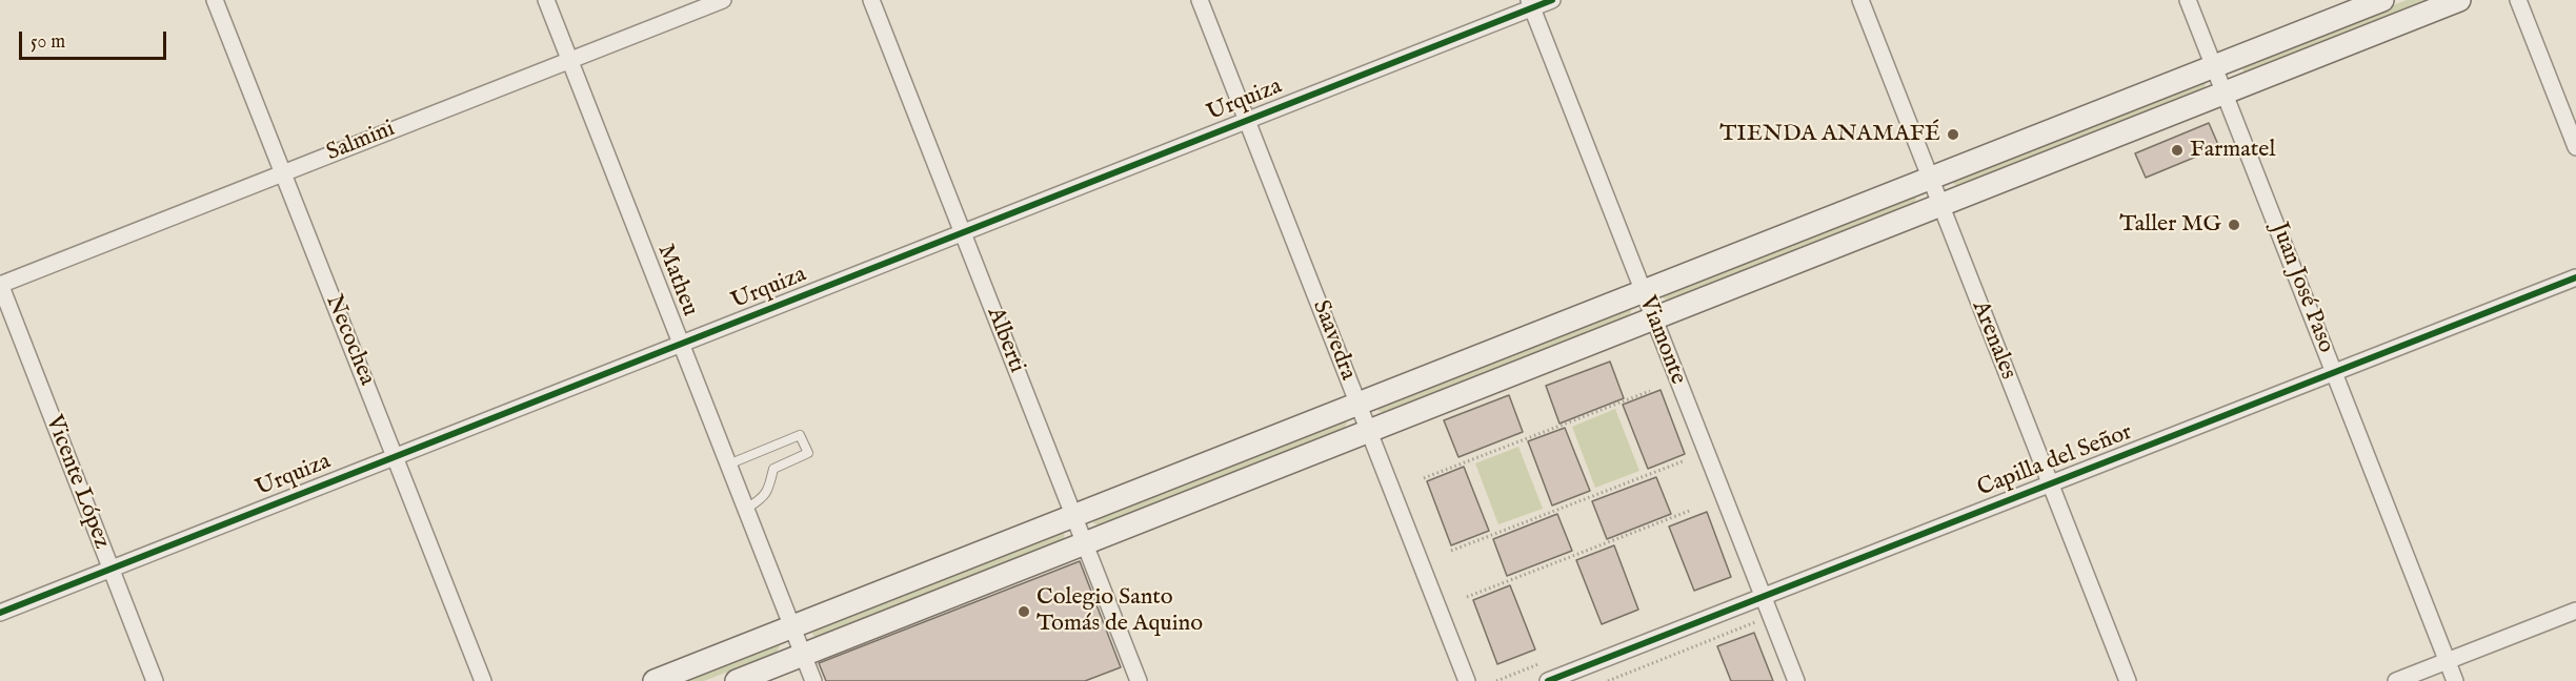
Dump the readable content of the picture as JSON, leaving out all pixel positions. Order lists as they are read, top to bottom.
{
  "streets": {
    "street": [
      "Urquiza",
      "Salmini",
      "Matheu",
      "Juan José Paso",
      "Necochea",
      "Alberti",
      "Saavedra",
      "Viamonte",
      "Arenales",
      "Capilla del Señor",
      "Vicente López"
    ]
  },
  "crossings": [
    ["Urquiza", "Matheu"],
    ["Urquiza", "Necochea"],
    ["Urquiza", "Alberti"],
    ["Urquiza", "Saavedra"],
    ["Urquiza", "Viamonte"],
    ["Urquiza", "Vicente López"],
    ["Salmini", "Matheu"],
    ["Salmini", "Necochea"],
    ["Salmini", "Vicente López"],
    ["Juan José Paso", "Capilla del Señor"],
    ["Viamonte", "Capilla del Señor"],
    ["Arenales", "Capilla del Señor"]
  ],
  "places": [
    "TIENDA ANAMAFÉ",
    "Farmatel",
    "Taller MG",
    "Colegio Santo Tomás de Aquino"
  ],
  "scale_bar": "50 m"
}
